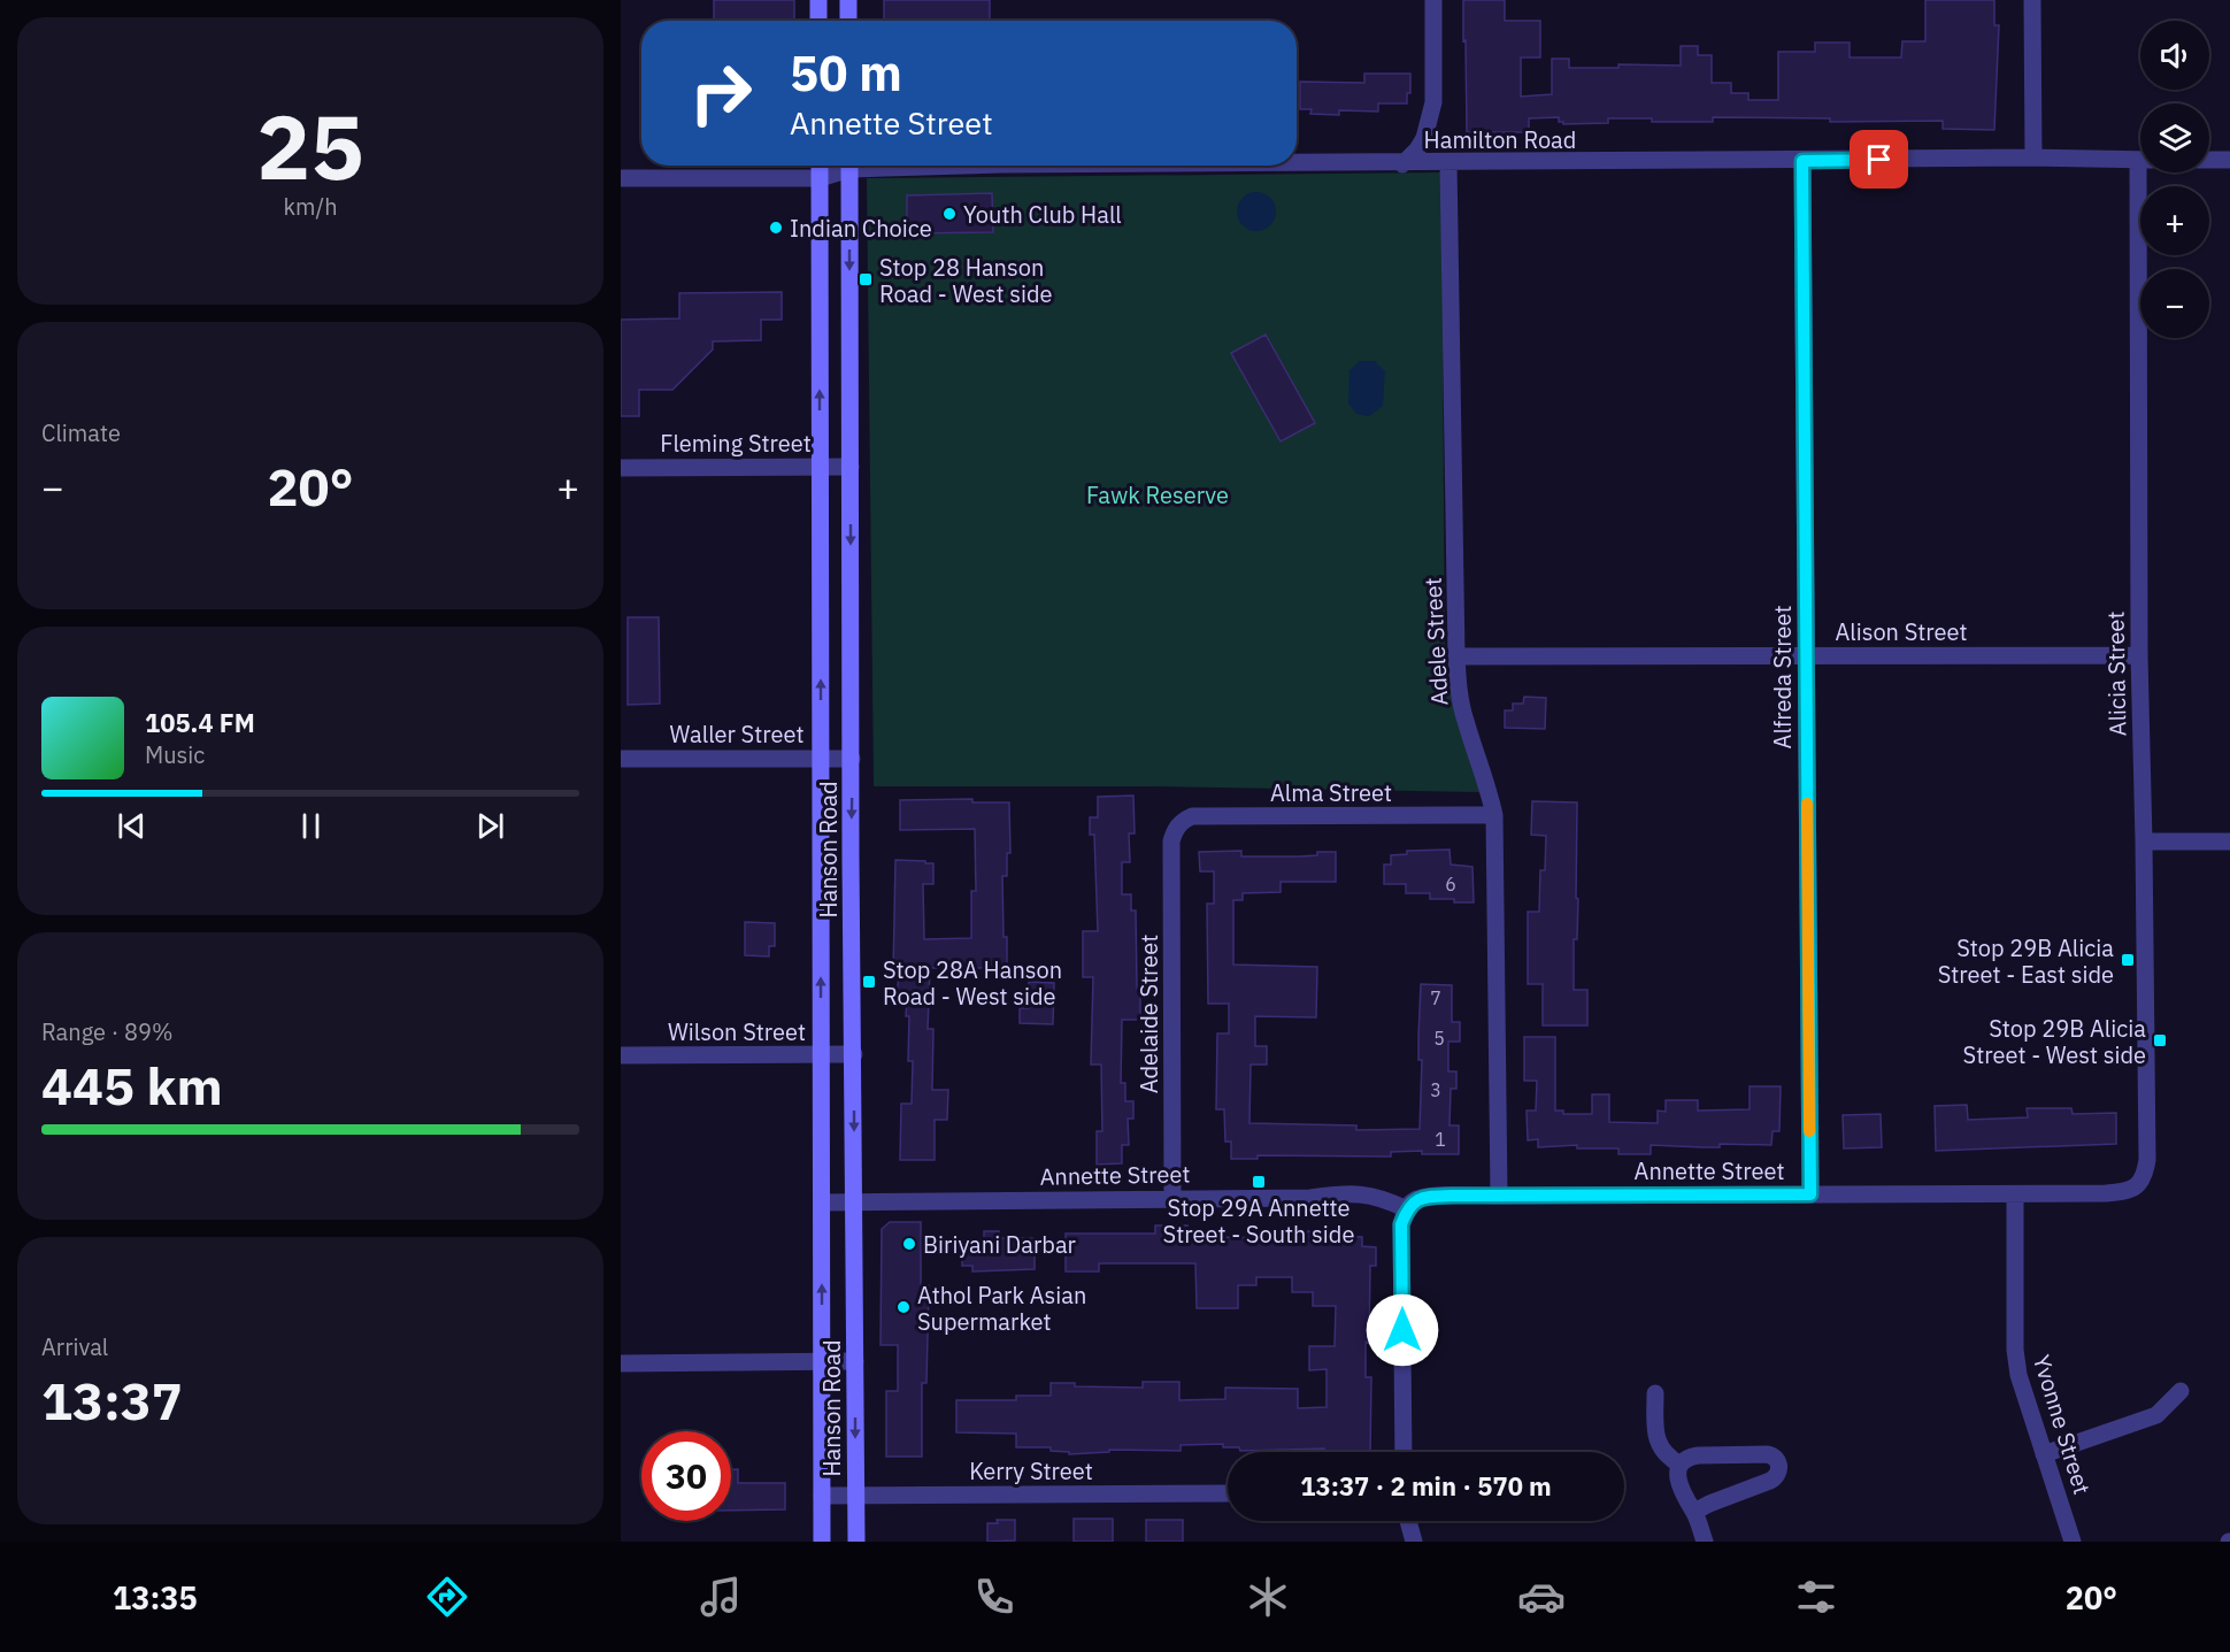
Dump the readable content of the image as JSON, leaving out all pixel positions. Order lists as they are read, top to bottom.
{
  "streets": {
    "main road": ["Hanson Road"],
    "street": [
      "Hamilton Road",
      "Fleming Street",
      "Alison Street",
      "Adele Street",
      "Alicia Street",
      "Alfreda Street",
      "Waller Street",
      "Alma Street",
      "Adelaide Street",
      "Wilson Street",
      "Annette Street",
      "Yvonne Street",
      "Kerry Street"
    ]
  },
  "crossings": [
    ["Hamilton Road", "Adele Street"],
    ["Hamilton Road", "Alfreda Street"],
    ["Hamilton Road", "Hanson Road"],
    ["Fleming Street", "Hanson Road"],
    ["Alison Street", "Adele Street"],
    ["Alison Street", "Alicia Street"],
    ["Alison Street", "Alfreda Street"],
    ["Adele Street", "Alma Street"],
    ["Adele Street", "Annette Street"],
    ["Alicia Street", "Annette Street"],
    ["Alfreda Street", "Annette Street"],
    ["Waller Street", "Hanson Road"],
    ["Alma Street", "Adelaide Street"],
    ["Hanson Road", "Wilson Street"],
    ["Hanson Road", "Annette Street"],
    ["Hanson Road", "Kerry Street"],
    ["Adelaide Street", "Annette Street"],
    ["Annette Street", "Yvonne Street"]
  ],
  "parks": ["Fawk Reserve"],
  "places": {
    "other": [
      "Youth Club Hall",
      "Indian Choice",
      "Biriyani Darbar",
      "Athol Park Asian Supermarket"
    ],
    "transit": [
      "Stop 28 Hanson Road - West side",
      "Stop 29B Alicia Street - East side",
      "Stop 28A Hanson Road - West side",
      "Stop 29B Alicia Street - West side",
      "Stop 29A Annette Street - South side"
    ]
  },
  "house_numbers": [
    "6",
    "7",
    "5",
    "3",
    "1"
  ],
  "page": {
    "tile": [
      ["25", "km/h"],
      "Climate",
      ["Range · 89%", "445 km"],
      ["Arrival", "13:37"]
    ],
    "map_buttons": ["+", "−"],
    "turn": ["50 m", "Annette Street"],
    "heat": ["−", "20°", "+"],
    "song": ["105.4 FM", "Music"],
    "limit": "30",
    "trip": "13:37 · 2 min · 570 m",
    "tabs": ["13:35", "20°"]
  }
}
